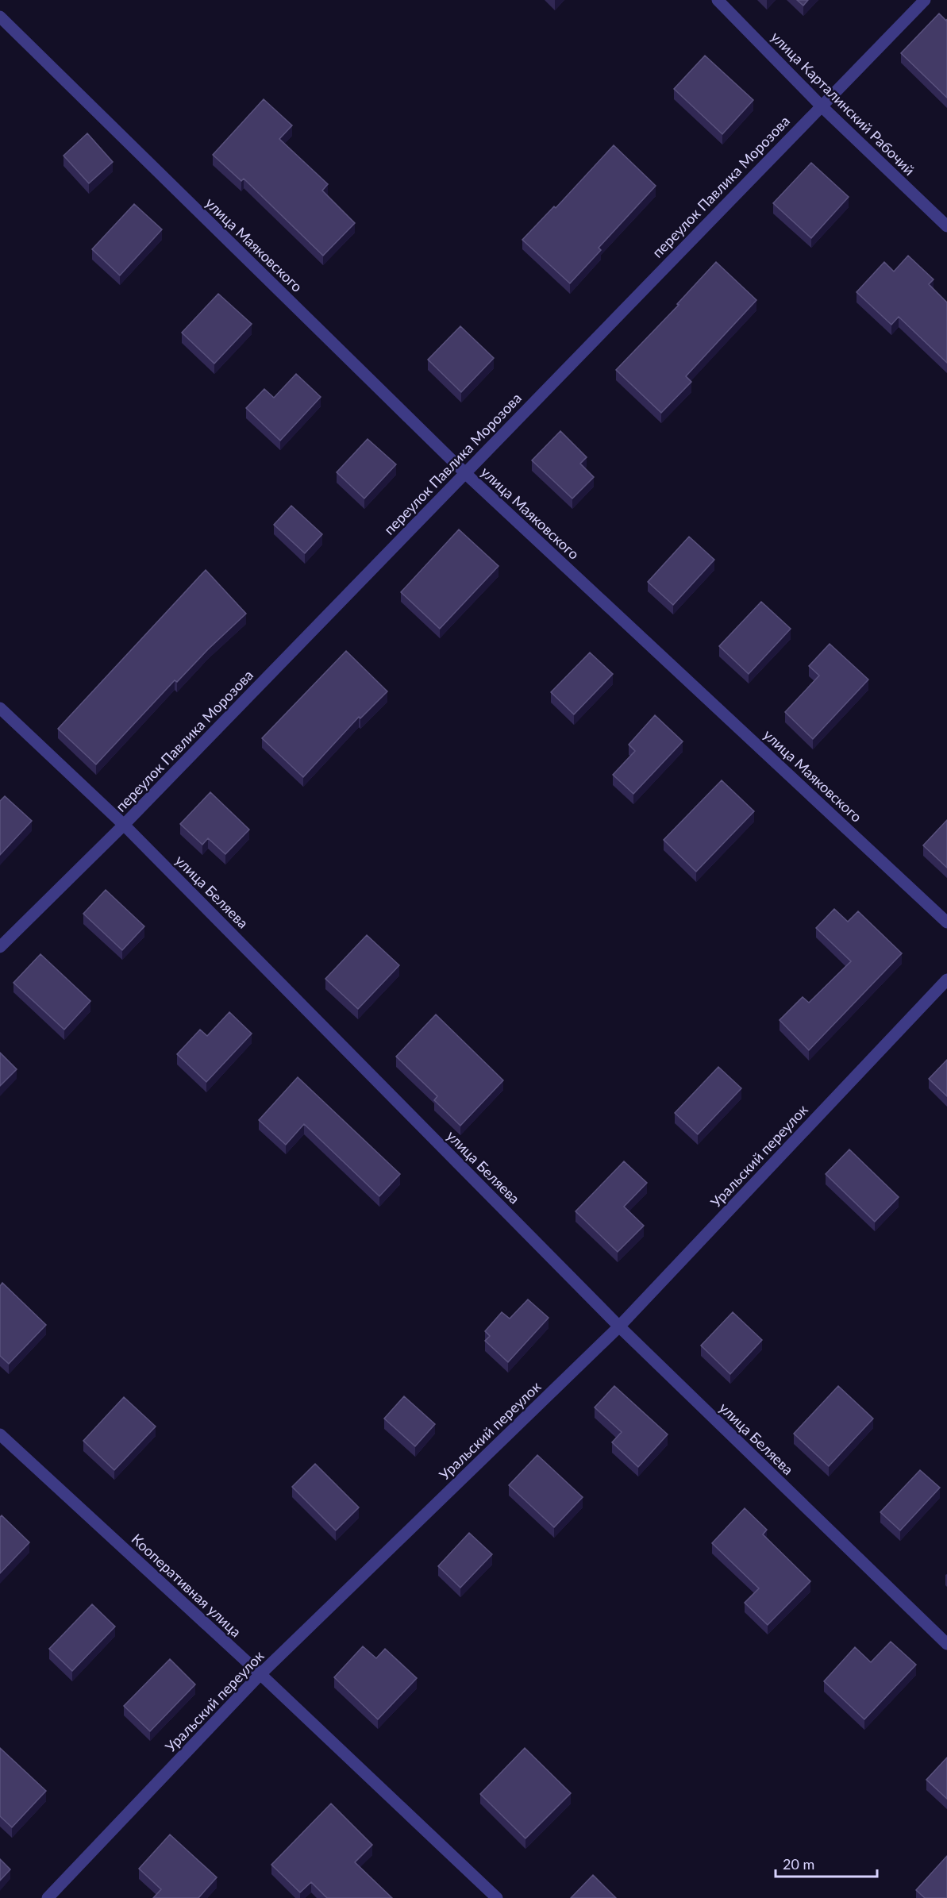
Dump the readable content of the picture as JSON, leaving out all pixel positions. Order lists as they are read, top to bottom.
{
  "streets": {
    "street": [
      "улица Карталинский Рабочий",
      "переулок Павлика Морозова",
      "улица Маяковского",
      "улица Беляева",
      "Уральский переулок",
      "Кооперативная улица"
    ]
  },
  "crossings": [
    ["улица Карталинский Рабочий", "переулок Павлика Морозова"],
    ["переулок Павлика Морозова", "улица Маяковского"],
    ["переулок Павлика Морозова", "улица Беляева"],
    ["улица Беляева", "Уральский переулок"],
    ["Уральский переулок", "Кооперативная улица"]
  ],
  "scale_bar": "20 m"
}
